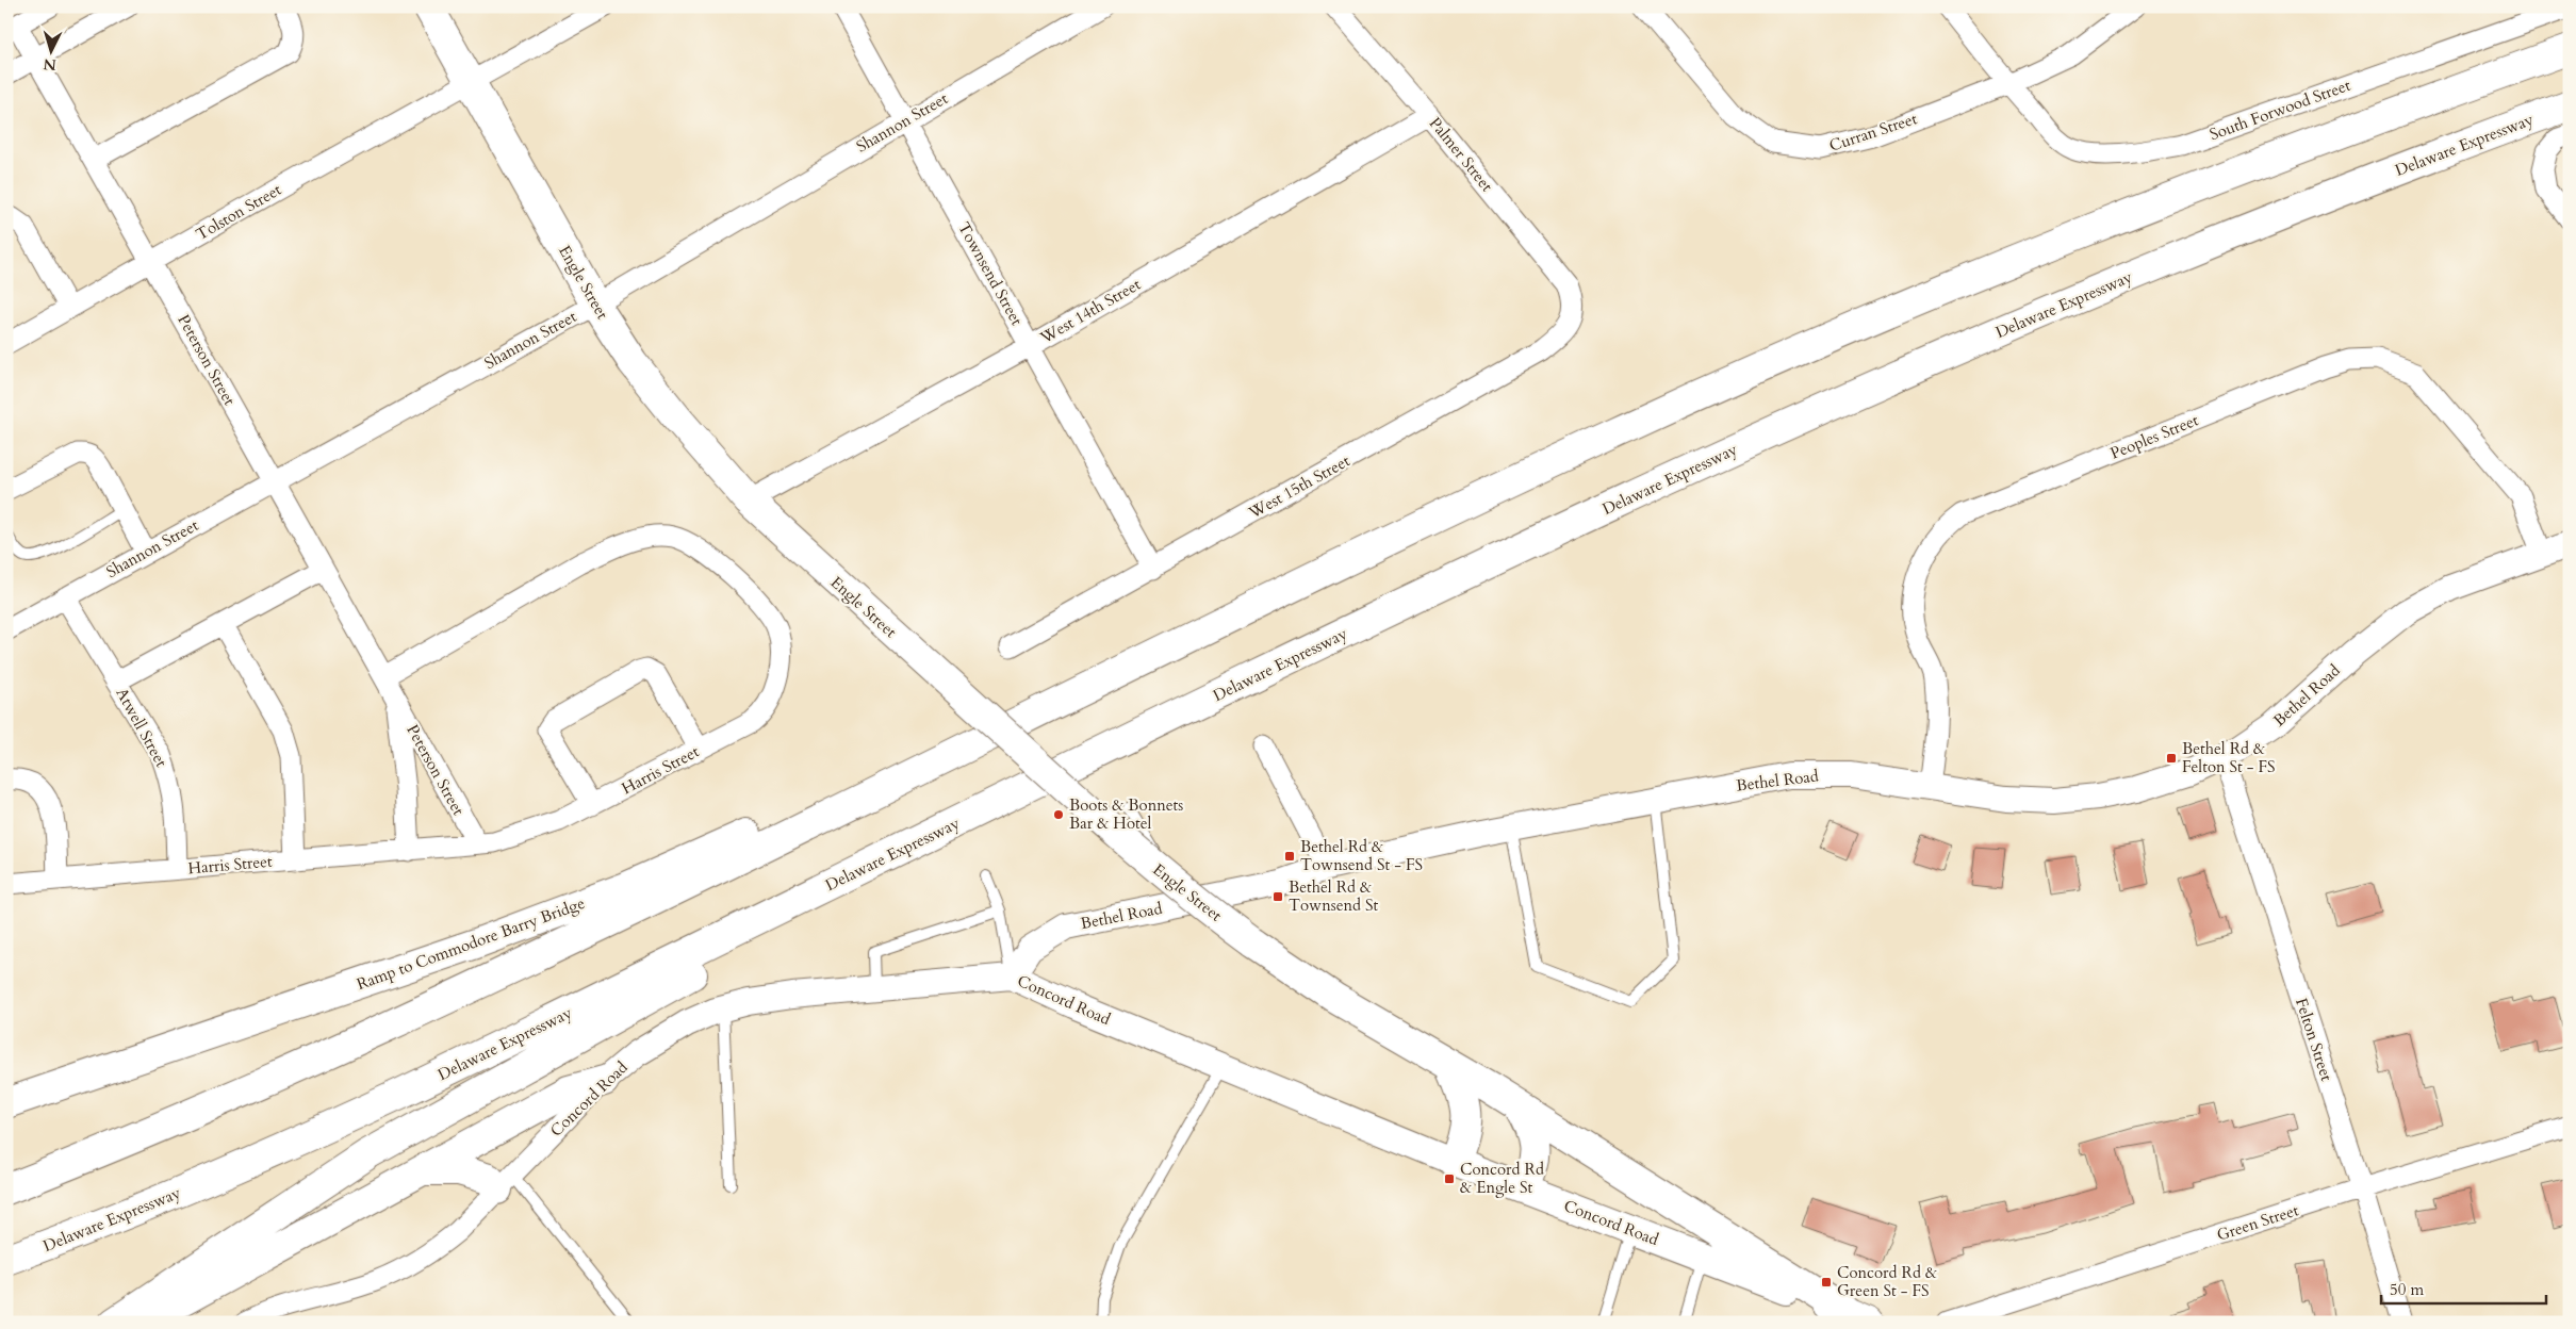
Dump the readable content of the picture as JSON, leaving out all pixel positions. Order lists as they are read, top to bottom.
{
  "streets": {
    "main road": [
      "Delaware Expressway",
      "Engle Street",
      "Ramp to Commodore Barry Bridge",
      "Concord Road"
    ],
    "street": [
      "South Forwood Street",
      "Shannon Street",
      "Curran Street",
      "Palmer Street",
      "Tolston Street",
      "Townsend Street",
      "West 14th Street",
      "Peterson Street",
      "Peoples Street",
      "West 15th Street",
      "Bethel Road",
      "Atwell Street",
      "Harris Street",
      "Felton Street",
      "Green Street"
    ]
  },
  "crossings": [
    ["South Forwood Street", "Curran Street"],
    ["Shannon Street", "Townsend Street"],
    ["Shannon Street", "Engle Street"],
    ["Shannon Street", "Peterson Street"],
    ["Shannon Street", "Atwell Street"],
    ["Palmer Street", "West 14th Street"],
    ["Palmer Street", "West 15th Street"],
    ["Tolston Street", "Engle Street"],
    ["Tolston Street", "Peterson Street"],
    ["Townsend Street", "West 14th Street"],
    ["Townsend Street", "West 15th Street"],
    ["Engle Street", "West 14th Street"],
    ["Engle Street", "Concord Road"],
    ["Peterson Street", "Harris Street"],
    ["Peoples Street", "Bethel Road"],
    ["Bethel Road", "Concord Road"],
    ["Bethel Road", "Felton Street"],
    ["Atwell Street", "Harris Street"],
    ["Felton Street", "Green Street"]
  ],
  "places": {
    "transit": [
      "Bethel Rd & Felton St - FS",
      "Bethel Rd & Townsend St - FS",
      "Bethel Rd & Townsend St",
      "Concord Rd & Engle St",
      "Concord Rd & Green St - FS"
    ],
    "other": ["Boots & Bonnets Bar & Hotel"]
  },
  "scale_bar": "50 m",
  "north": "bottom"
}
